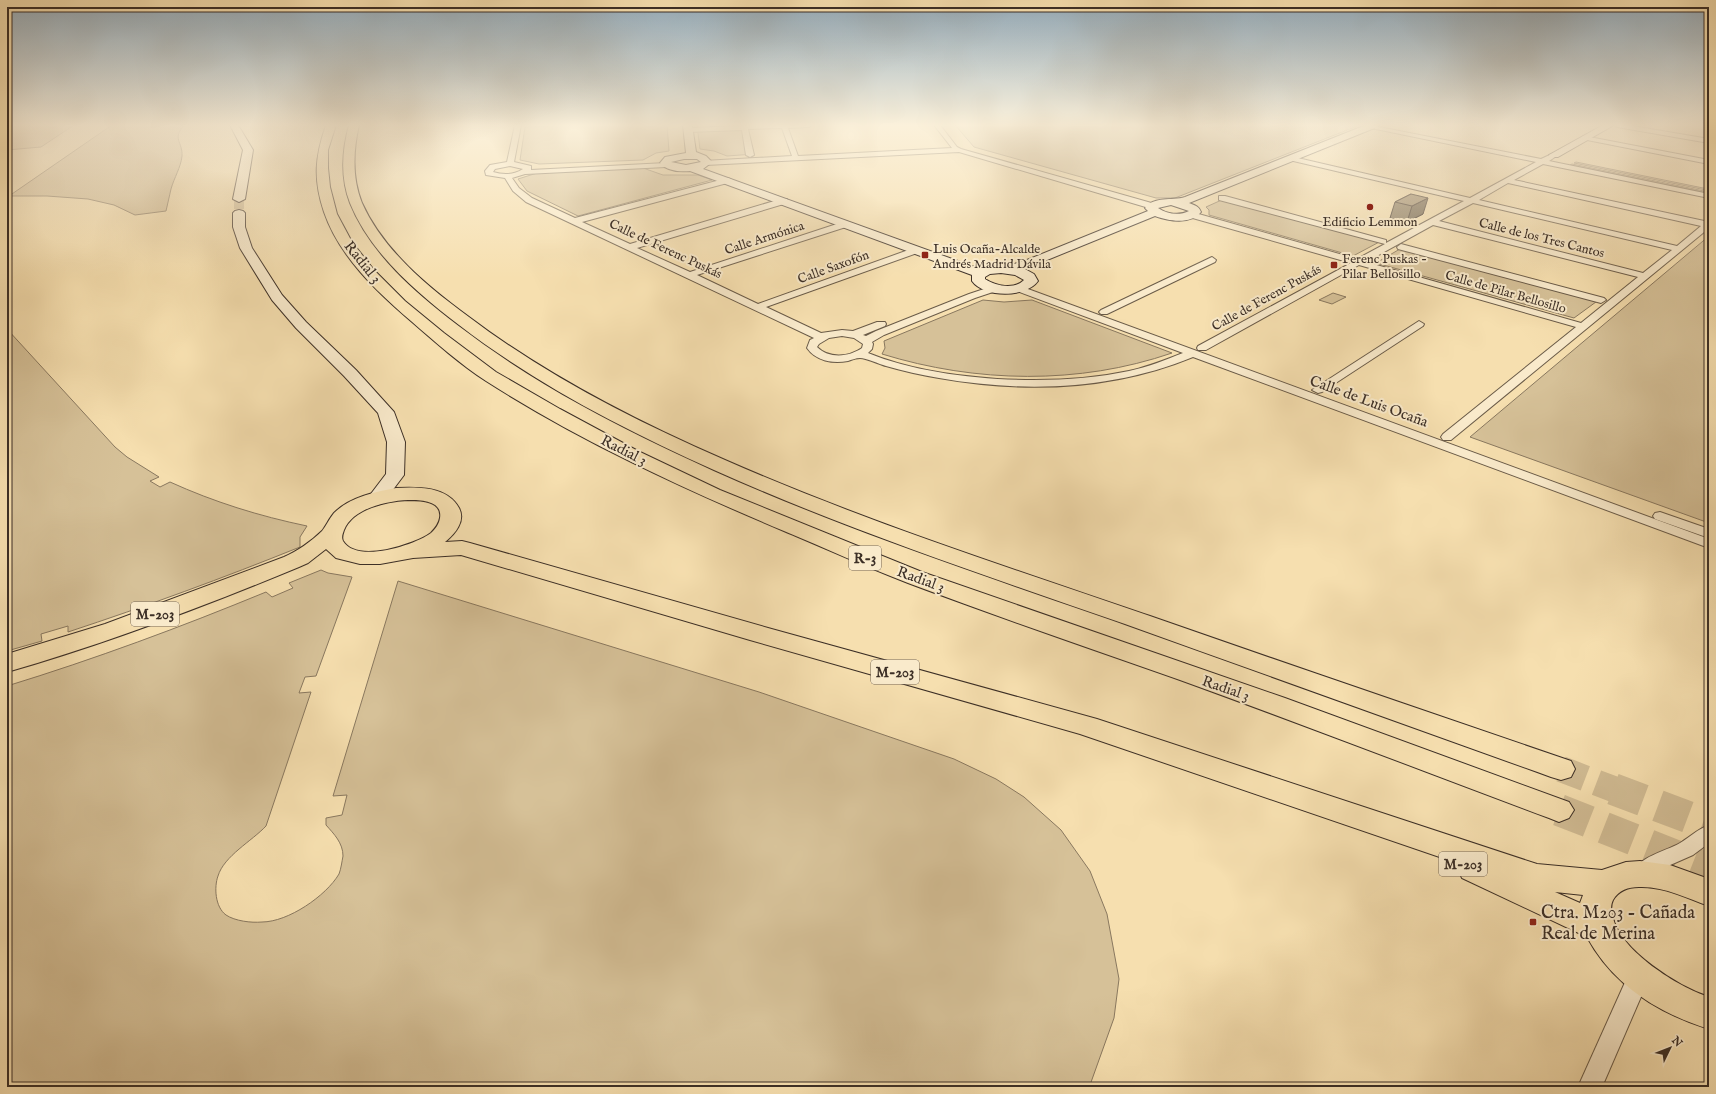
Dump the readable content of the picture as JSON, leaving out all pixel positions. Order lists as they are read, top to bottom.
{
  "streets": {
    "main road": ["Radial 3", "R-3", "M-203"],
    "street": [
      "Calle Armónica",
      "Calle de los Tres Cantos",
      "Calle de Ferenc Puskás",
      "Calle Saxofón",
      "Calle de Pilar Bellosillo",
      "Calle de Luis Ocaña"
    ]
  },
  "crossings": [
    ["Calle Armónica", "Calle de Ferenc Puskás"],
    ["Calle de los Tres Cantos", "Calle de Ferenc Puskás"],
    ["Calle de Ferenc Puskás", "Calle Saxofón"],
    ["Calle de Ferenc Puskás", "Calle de Pilar Bellosillo"],
    ["Calle de Ferenc Puskás", "Calle de Luis Ocaña"]
  ],
  "places": {
    "other": ["Edificio Lemmon"],
    "transit": ["Luis Ocaña-Alcalde Andrés Madrid Dávila", "Ferenc Puskas - Pilar Bellosillo", "Ctra. M203 - Cañada Real de Merina"]
  },
  "north": "top right"
}
